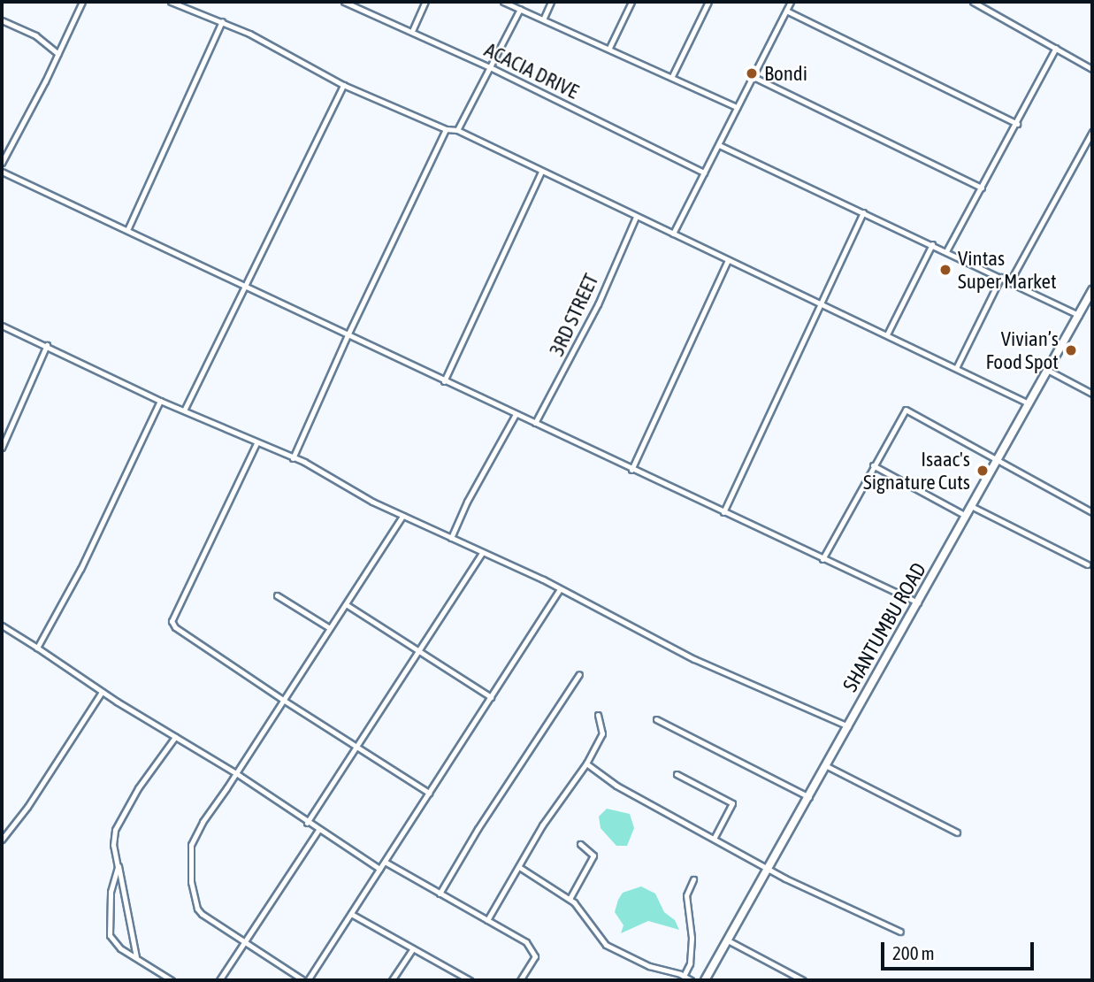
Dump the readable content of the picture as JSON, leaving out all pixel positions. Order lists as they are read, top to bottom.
{
  "streets": {
    "street": ["ACACIA DRIVE", "3RD STREET", "SHANTUMBU ROAD"]
  },
  "places": [
    "Bondi",
    "Vintas Super Market",
    "Vivian’s Food Spot",
    "Isaac's Signature Cuts"
  ],
  "scale_bar": "200 m"
}
